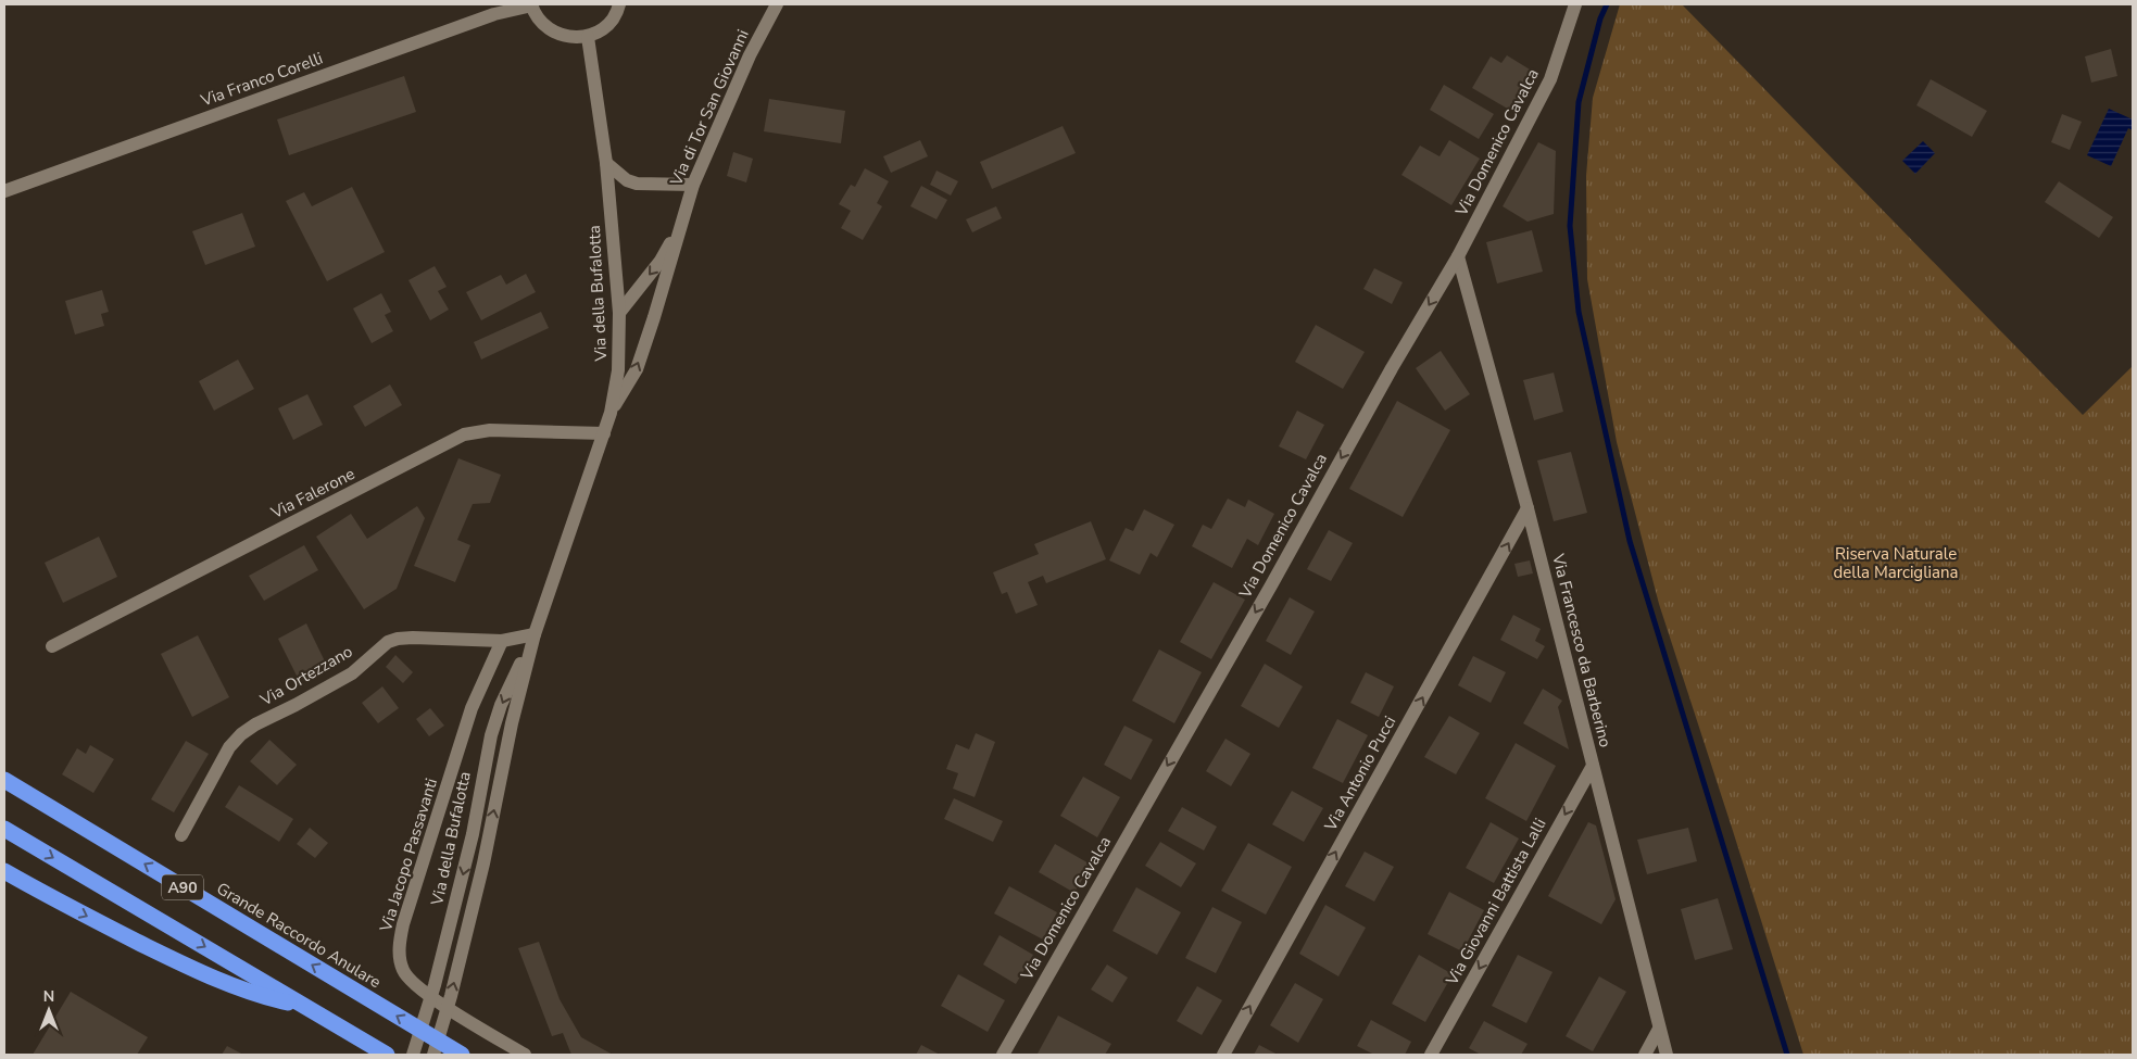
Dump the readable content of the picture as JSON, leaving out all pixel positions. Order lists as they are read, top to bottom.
{
  "streets": {
    "highway": ["A90", "Grande Raccordo Anulare"],
    "street": [
      "Via Franco Corelli",
      "Via di Tor San Giovanni",
      "Via Domenico Cavalca",
      "Via della Bufalotta",
      "Via Falerone",
      "Via Francesco da Barberino",
      "Via Ortezzano",
      "Via Antonio Pucci",
      "Via Jacopo Passavanti",
      "Via Giovanni Battista Lalli"
    ]
  },
  "crossings": [
    ["Via Domenico Cavalca", "Via Francesco da Barberino"],
    ["Via della Bufalotta", "Via Falerone"],
    ["Via della Bufalotta", "Via Ortezzano"],
    ["Via Francesco da Barberino", "Via Antonio Pucci"],
    ["Via Francesco da Barberino", "Via Giovanni Battista Lalli"],
    ["Via Ortezzano", "Via Jacopo Passavanti"]
  ],
  "one_way": ["Via Domenico Cavalca", "Via Antonio Pucci", "Via Giovanni Battista Lalli"],
  "parks": ["Riserva Naturale della Marcigliana"],
  "north": "top"
}
